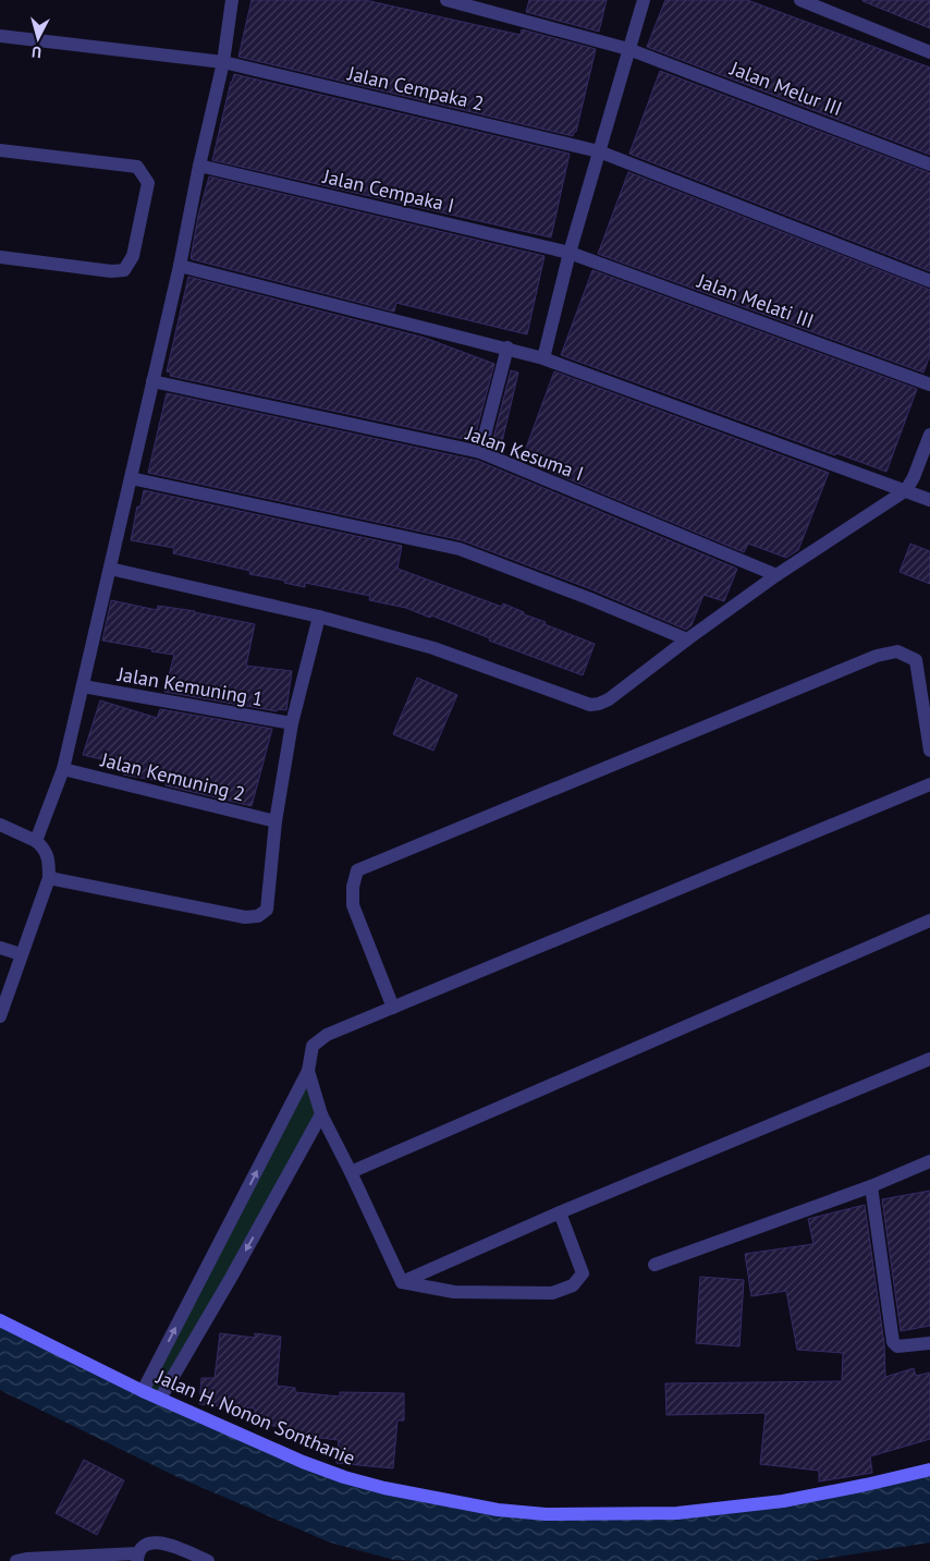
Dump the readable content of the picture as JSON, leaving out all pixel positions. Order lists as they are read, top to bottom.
{
  "streets": {
    "street": [
      "Jalan Cempaka 2",
      "Jalan Melur III",
      "Jalan Cempaka I",
      "Jalan Melati III",
      "Jalan Kesuma I",
      "Jalan Kemuning 1",
      "Jalan Kemuning 2",
      "Jalan H. Nonon Sonthanie"
    ]
  },
  "crossings": [
    ["Jalan Cempaka I", "Jalan Melati III"]
  ],
  "north": "bottom"
}
